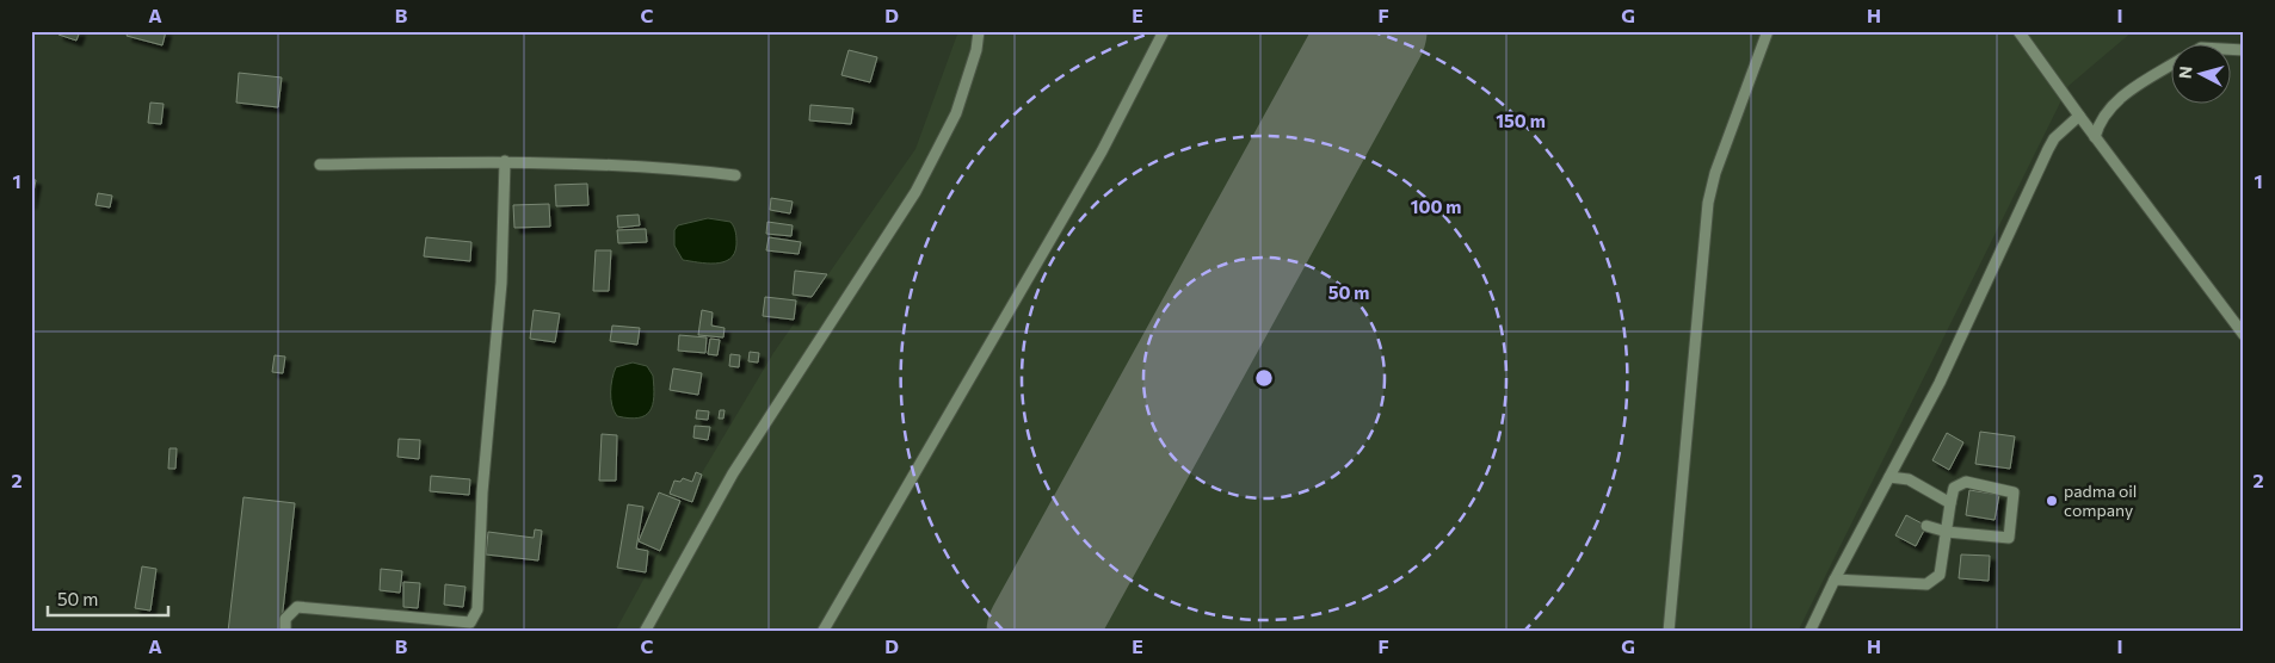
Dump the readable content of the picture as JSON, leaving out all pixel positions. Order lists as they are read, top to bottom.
{
  "places": ["padma oil company"],
  "scale_bar": "50 m",
  "north": "left",
  "grid": {
    "columns": [
      "A",
      "B",
      "C",
      "D",
      "E",
      "F",
      "G",
      "H",
      "I"
    ],
    "rows": ["1", "2"]
  },
  "rings": ["150 m", "100 m", "50 m"]
}
